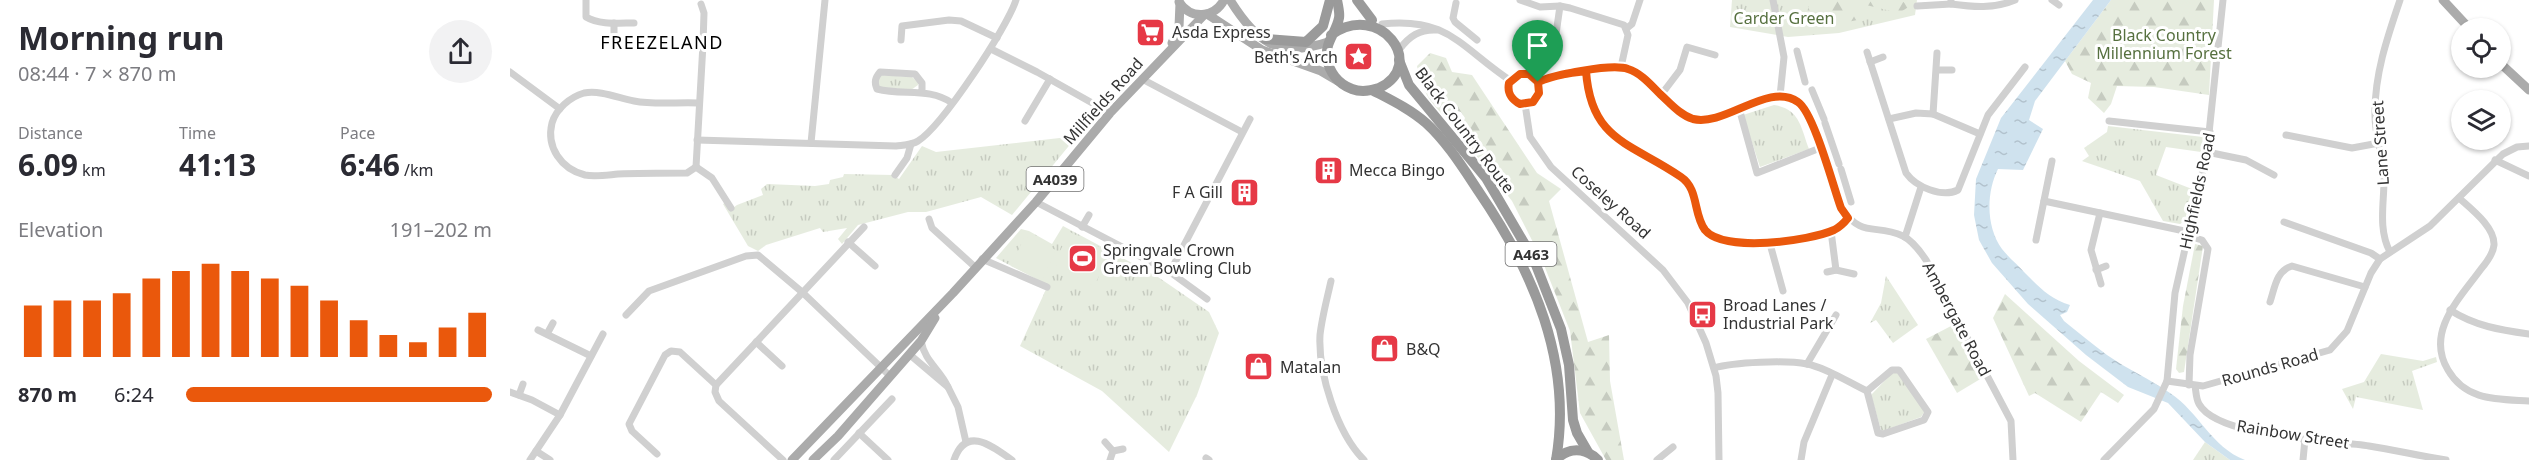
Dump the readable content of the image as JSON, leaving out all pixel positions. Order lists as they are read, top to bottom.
{
  "streets": {
    "highway": ["Black Country Route", "A463"],
    "main road": ["Millfields Road", "A4039"],
    "street": [
      "Lane Street",
      "Highfields Road",
      "Coseley Road",
      "Ambergate Road",
      "Rounds Road",
      "Rainbow Street"
    ]
  },
  "crossings": [
    ["Millfields Road", "A4039"],
    ["Black Country Route", "A463"],
    ["Lane Street", "Rounds Road"],
    ["Highfields Road", "Rounds Road"],
    ["Rounds Road", "Rainbow Street"]
  ],
  "districts": ["FREEZELAND"],
  "parks": ["Carder Green", "Black Country Millennium Forest"],
  "places": {
    "supermarket": ["Asda Express"],
    "place": ["Beth's Arch"],
    "building": ["Mecca Bingo", "F A Gill"],
    "sports": ["Springvale Crown Green Bowling Club"],
    "bus stop": ["Broad Lanes / Industrial Park"],
    "shop": ["B&Q", "Matalan"]
  },
  "page": {
    "heading": ["Morning run", "08:44 · 7 × 870 m"],
    "stats": [
      ["Distance", "6.09 km"],
      ["Time", "41:13"],
      ["Pace", "6:46 /km"]
    ],
    "chart": ["Elevation", "191–202 m"],
    "list": [
      {
        "name": "870 m",
        "note": "6:24"
      }
    ]
  }
}
